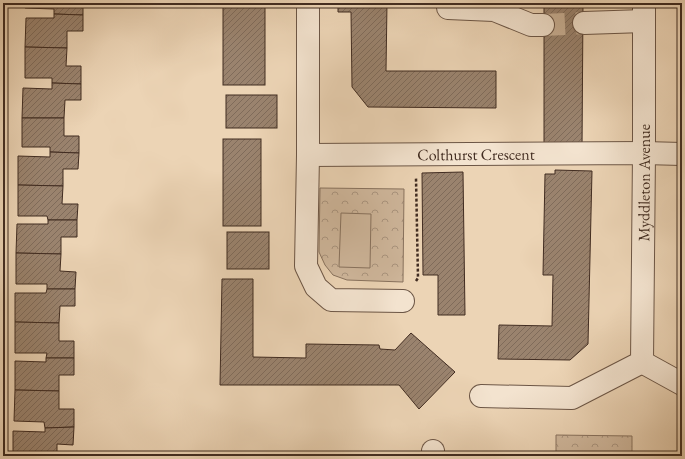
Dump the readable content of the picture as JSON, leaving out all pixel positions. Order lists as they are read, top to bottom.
{
  "streets": {
    "street": ["Colthurst Crescent", "Myddleton Avenue"]
  },
  "crossings": [
    ["Colthurst Crescent", "Myddleton Avenue"]
  ]
}
